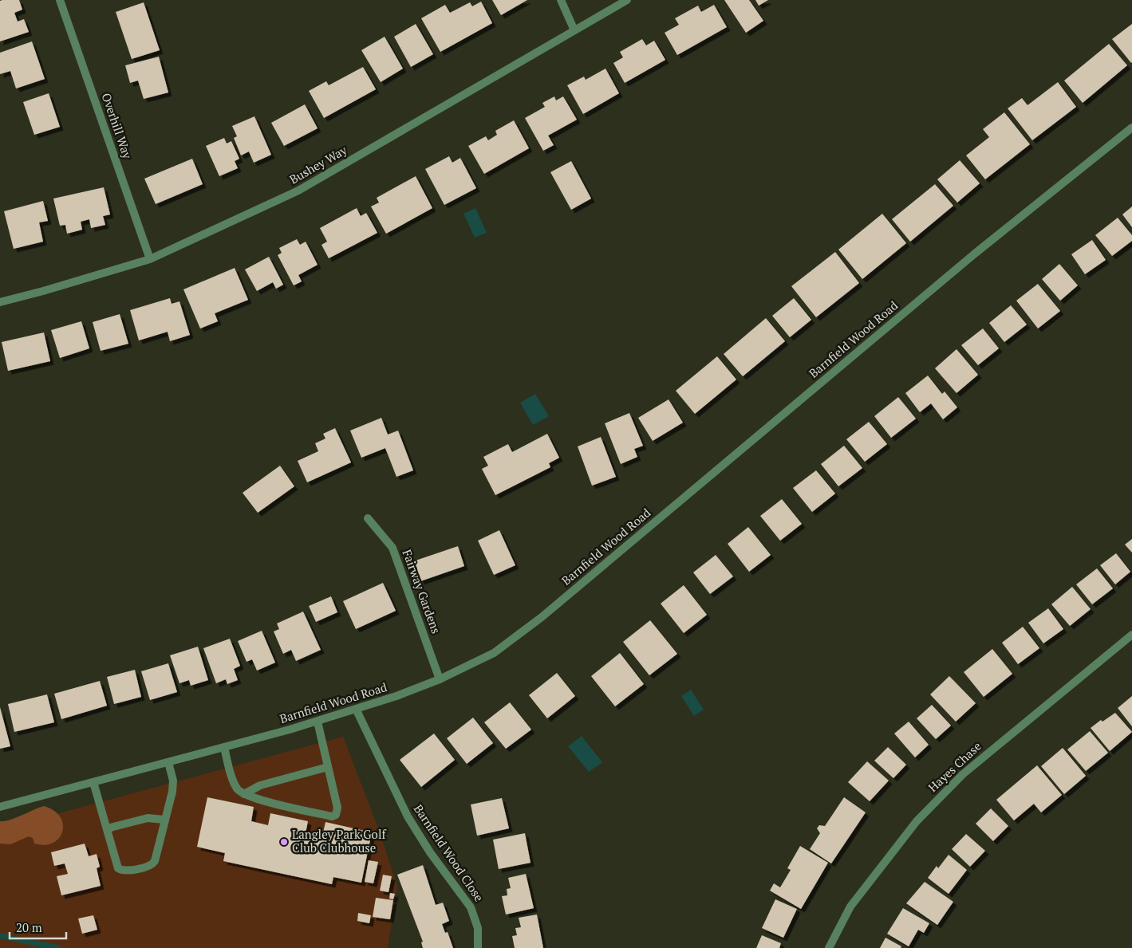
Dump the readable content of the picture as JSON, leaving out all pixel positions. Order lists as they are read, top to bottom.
{
  "streets": {
    "street": [
      "Overhill Way",
      "Bushey Way",
      "Barnfield Wood Road",
      "Fairway Gardens",
      "Hayes Chase",
      "Barnfield Wood Close"
    ]
  },
  "crossings": [
    ["Overhill Way", "Bushey Way"],
    ["Barnfield Wood Road", "Fairway Gardens"],
    ["Barnfield Wood Road", "Barnfield Wood Close"]
  ],
  "places": ["Langley Park Golf Club Clubhouse"],
  "scale_bar": "20 m"
}
